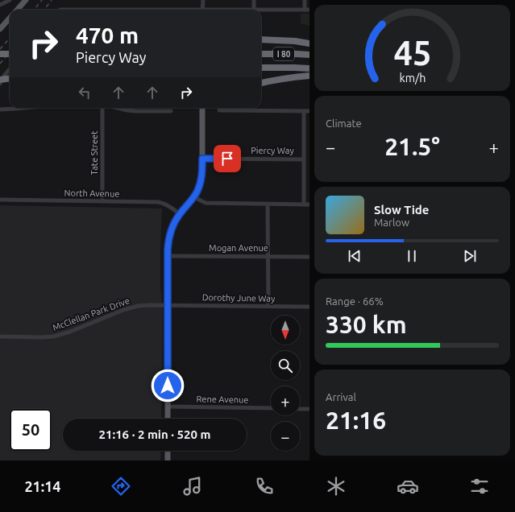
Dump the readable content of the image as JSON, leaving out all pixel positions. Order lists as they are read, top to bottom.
{
  "streets": {
    "highway": ["I 80"],
    "street": [
      "Piercy Way",
      "Tate Street",
      "North Avenue",
      "Mogan Avenue",
      "Dorothy June Way",
      "McClellan Park Drive",
      "Rene Avenue"
    ]
  },
  "crossings": [
    ["Tate Street", "North Avenue"],
    ["Dorothy June Way", "McClellan Park Drive"]
  ],
  "north": "bottom",
  "page": {
    "turn": ["470 m", "Piercy Way"],
    "tile": [
      "Climate",
      ["Range · 66%", "330 km"],
      ["Arrival", "21:16"]
    ],
    "heat": ["−", "21.5°", "+"],
    "song": ["Slow Tide", "Marlow"],
    "map_buttons": ["+", "−"],
    "limit": "50",
    "trip": "21:16 · 2 min · 520 m",
    "tabs": "21:14",
    "gauge": ["45", "km/h"]
  }
}
